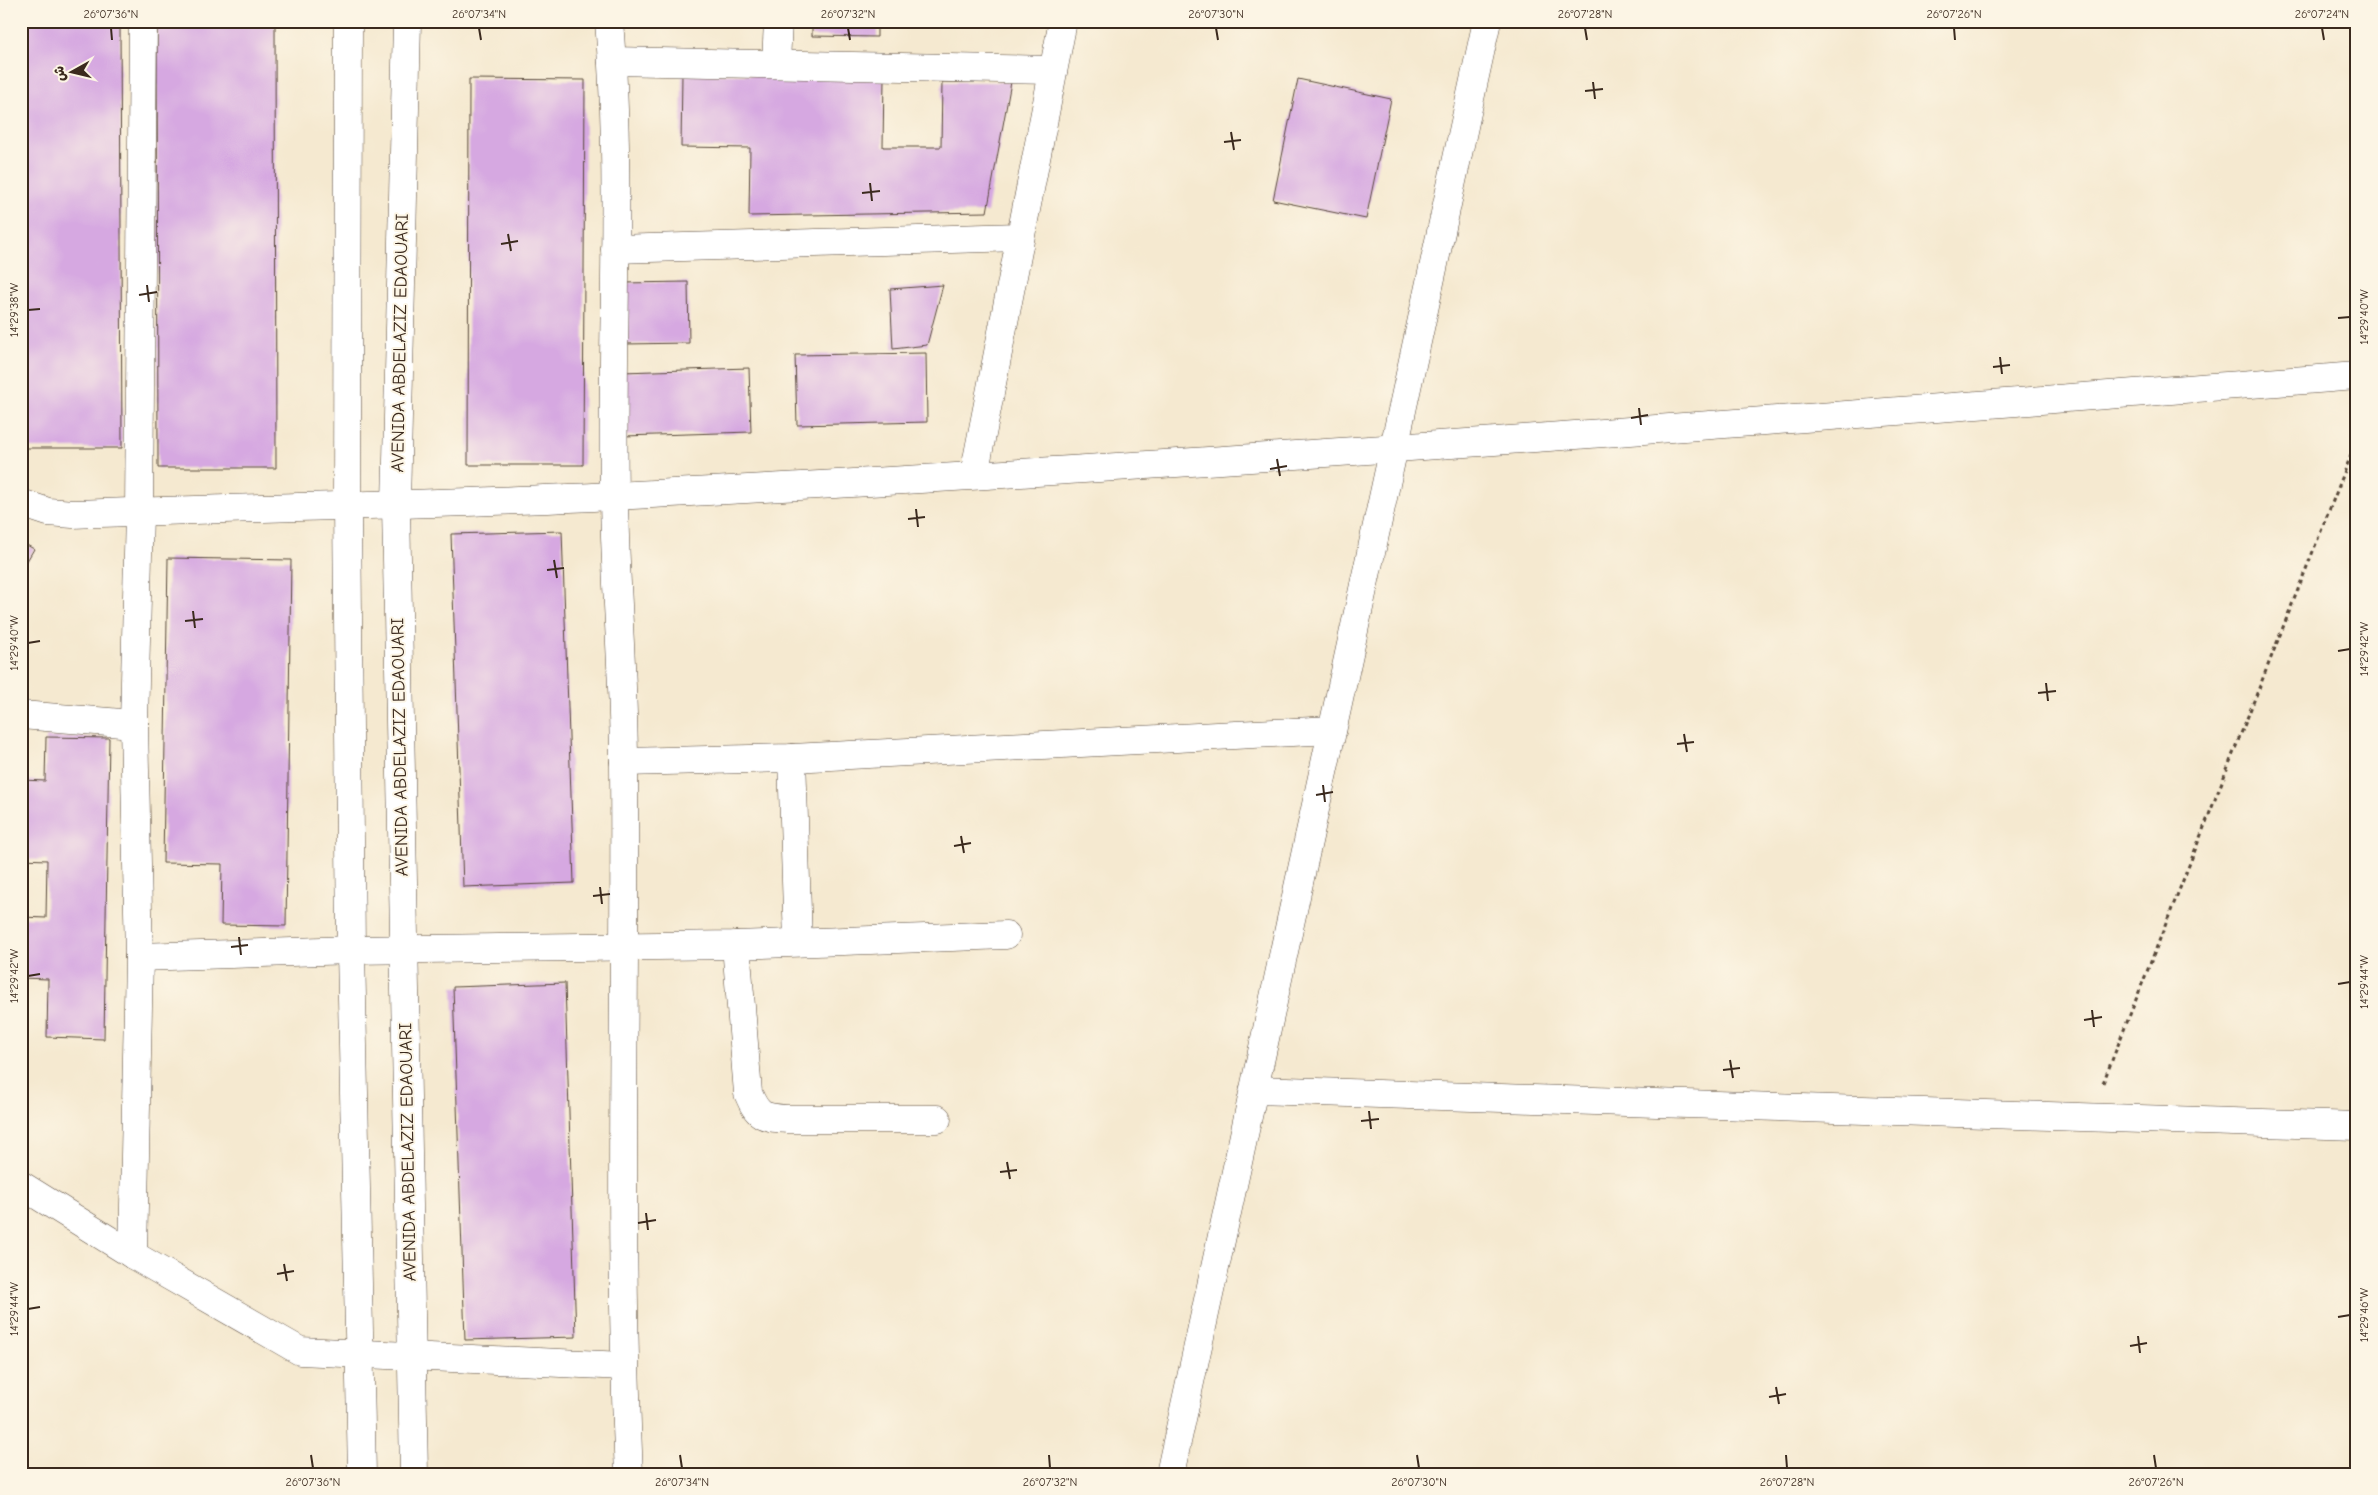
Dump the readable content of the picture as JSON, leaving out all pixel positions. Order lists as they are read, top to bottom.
{
  "streets": {
    "street": ["AVENIDA ABDELAZIZ EDAOUARI"]
  },
  "north": "left",
  "coordinates": [
    "26°07'36\"N",
    "26°07'34\"N",
    "26°07'32\"N",
    "26°07'30\"N",
    "26°07'28\"N",
    "26°07'26\"N",
    "26°07'24\"N",
    "14°29'38\"W",
    "14°29'40\"W",
    "14°29'42\"W",
    "14°29'44\"W",
    "14°29'46\"W"
  ]
}
